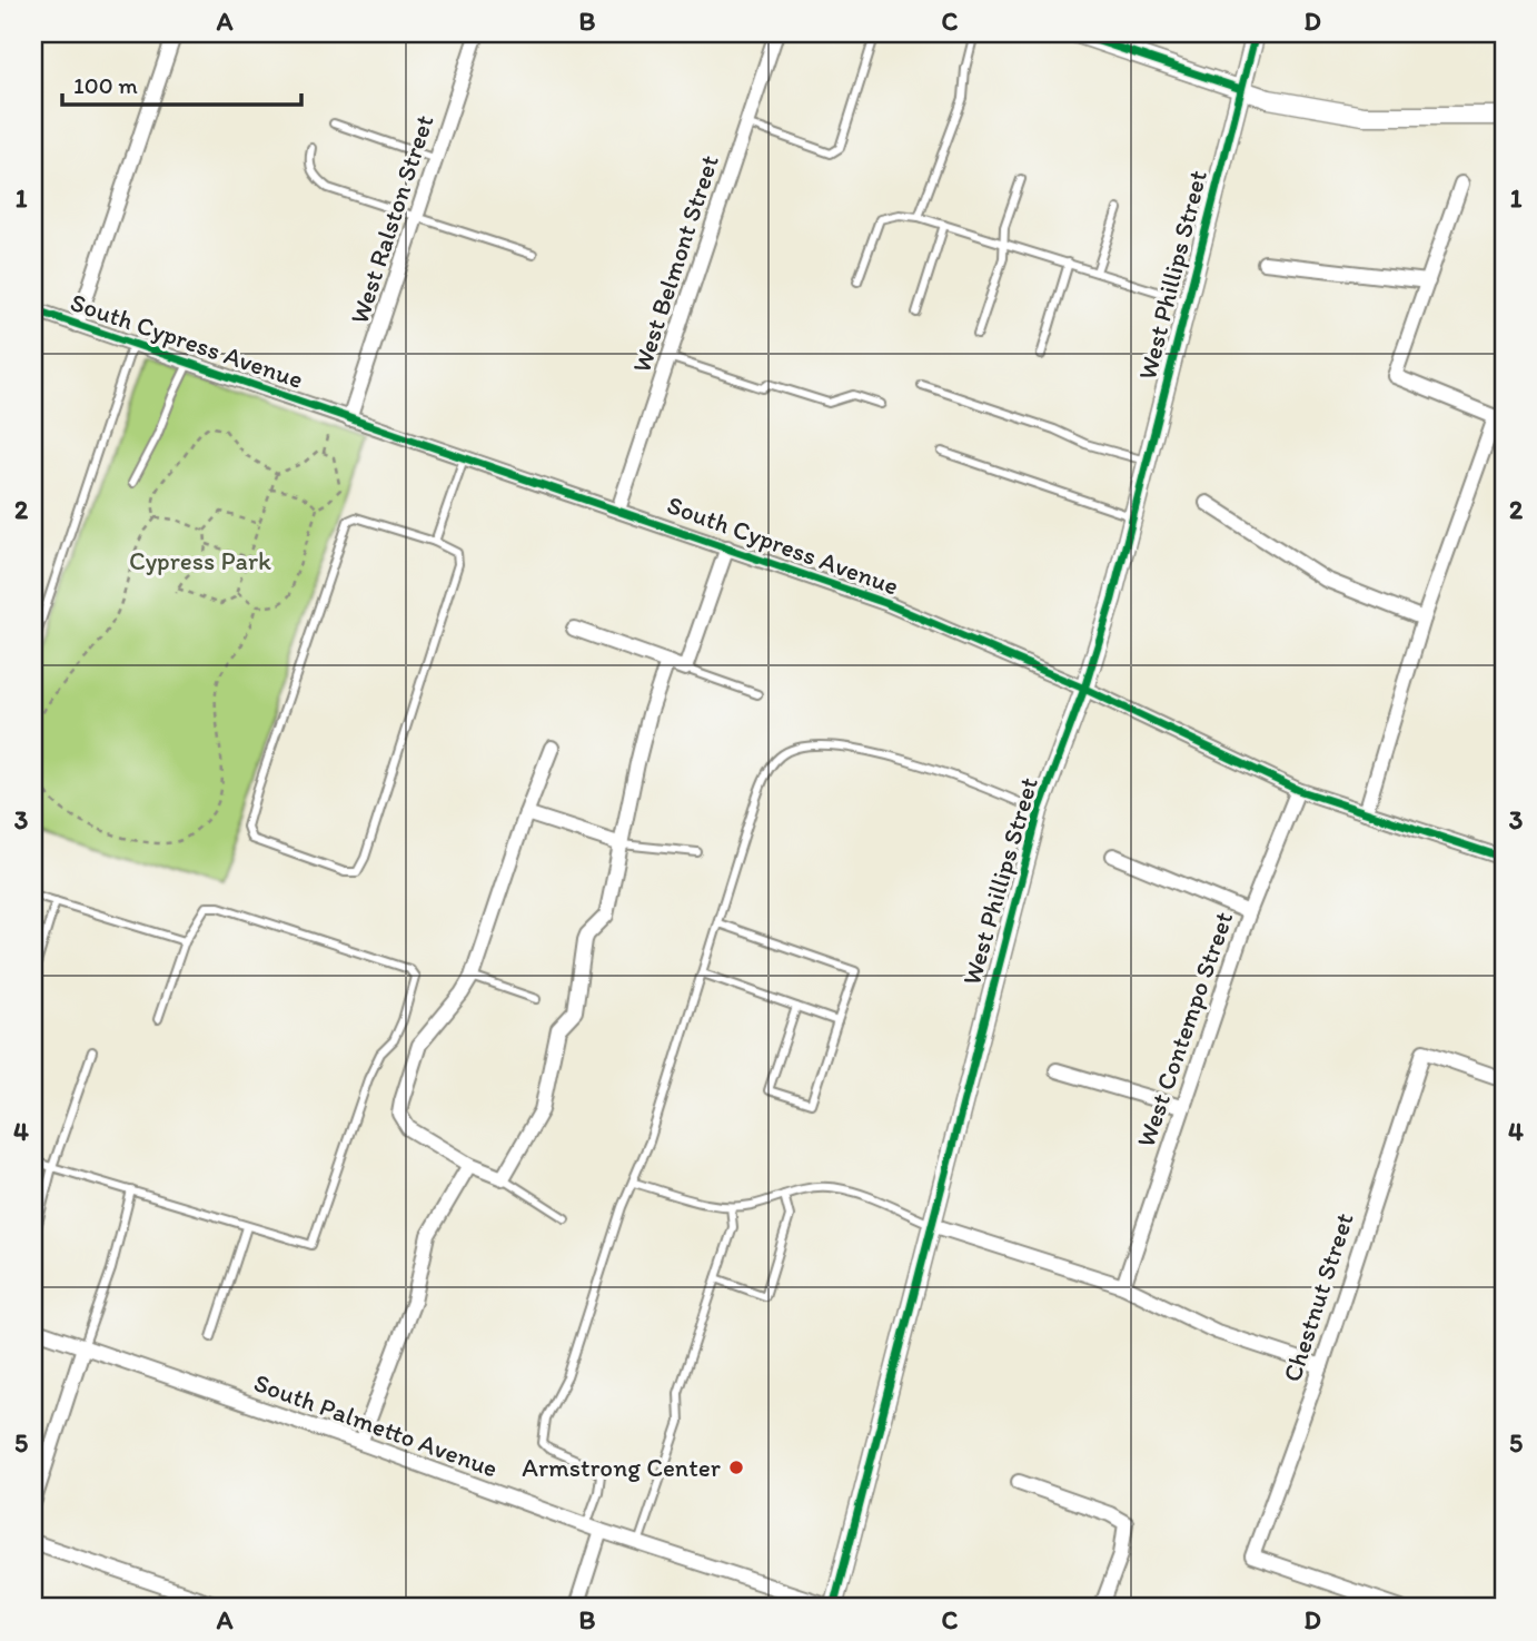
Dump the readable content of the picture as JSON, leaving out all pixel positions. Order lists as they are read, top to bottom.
{
  "streets": {
    "street": [
      "West Ralston Street",
      "West Belmont Street",
      "West Phillips Street",
      "South Cypress Avenue",
      "West Contempo Street",
      "Chestnut Street",
      "South Palmetto Avenue"
    ]
  },
  "crossings": [
    ["West Ralston Street", "South Cypress Avenue"],
    ["West Belmont Street", "South Cypress Avenue"],
    ["West Phillips Street", "South Cypress Avenue"],
    ["West Phillips Street", "South Palmetto Avenue"],
    ["South Cypress Avenue", "West Contempo Street"]
  ],
  "parks": ["Cypress Park"],
  "places": ["Armstrong Center"],
  "scale_bar": "100 m",
  "grid": {
    "columns": [
      "A",
      "B",
      "C",
      "D"
    ],
    "rows": [
      "1",
      "2",
      "3",
      "4",
      "5"
    ]
  }
}
